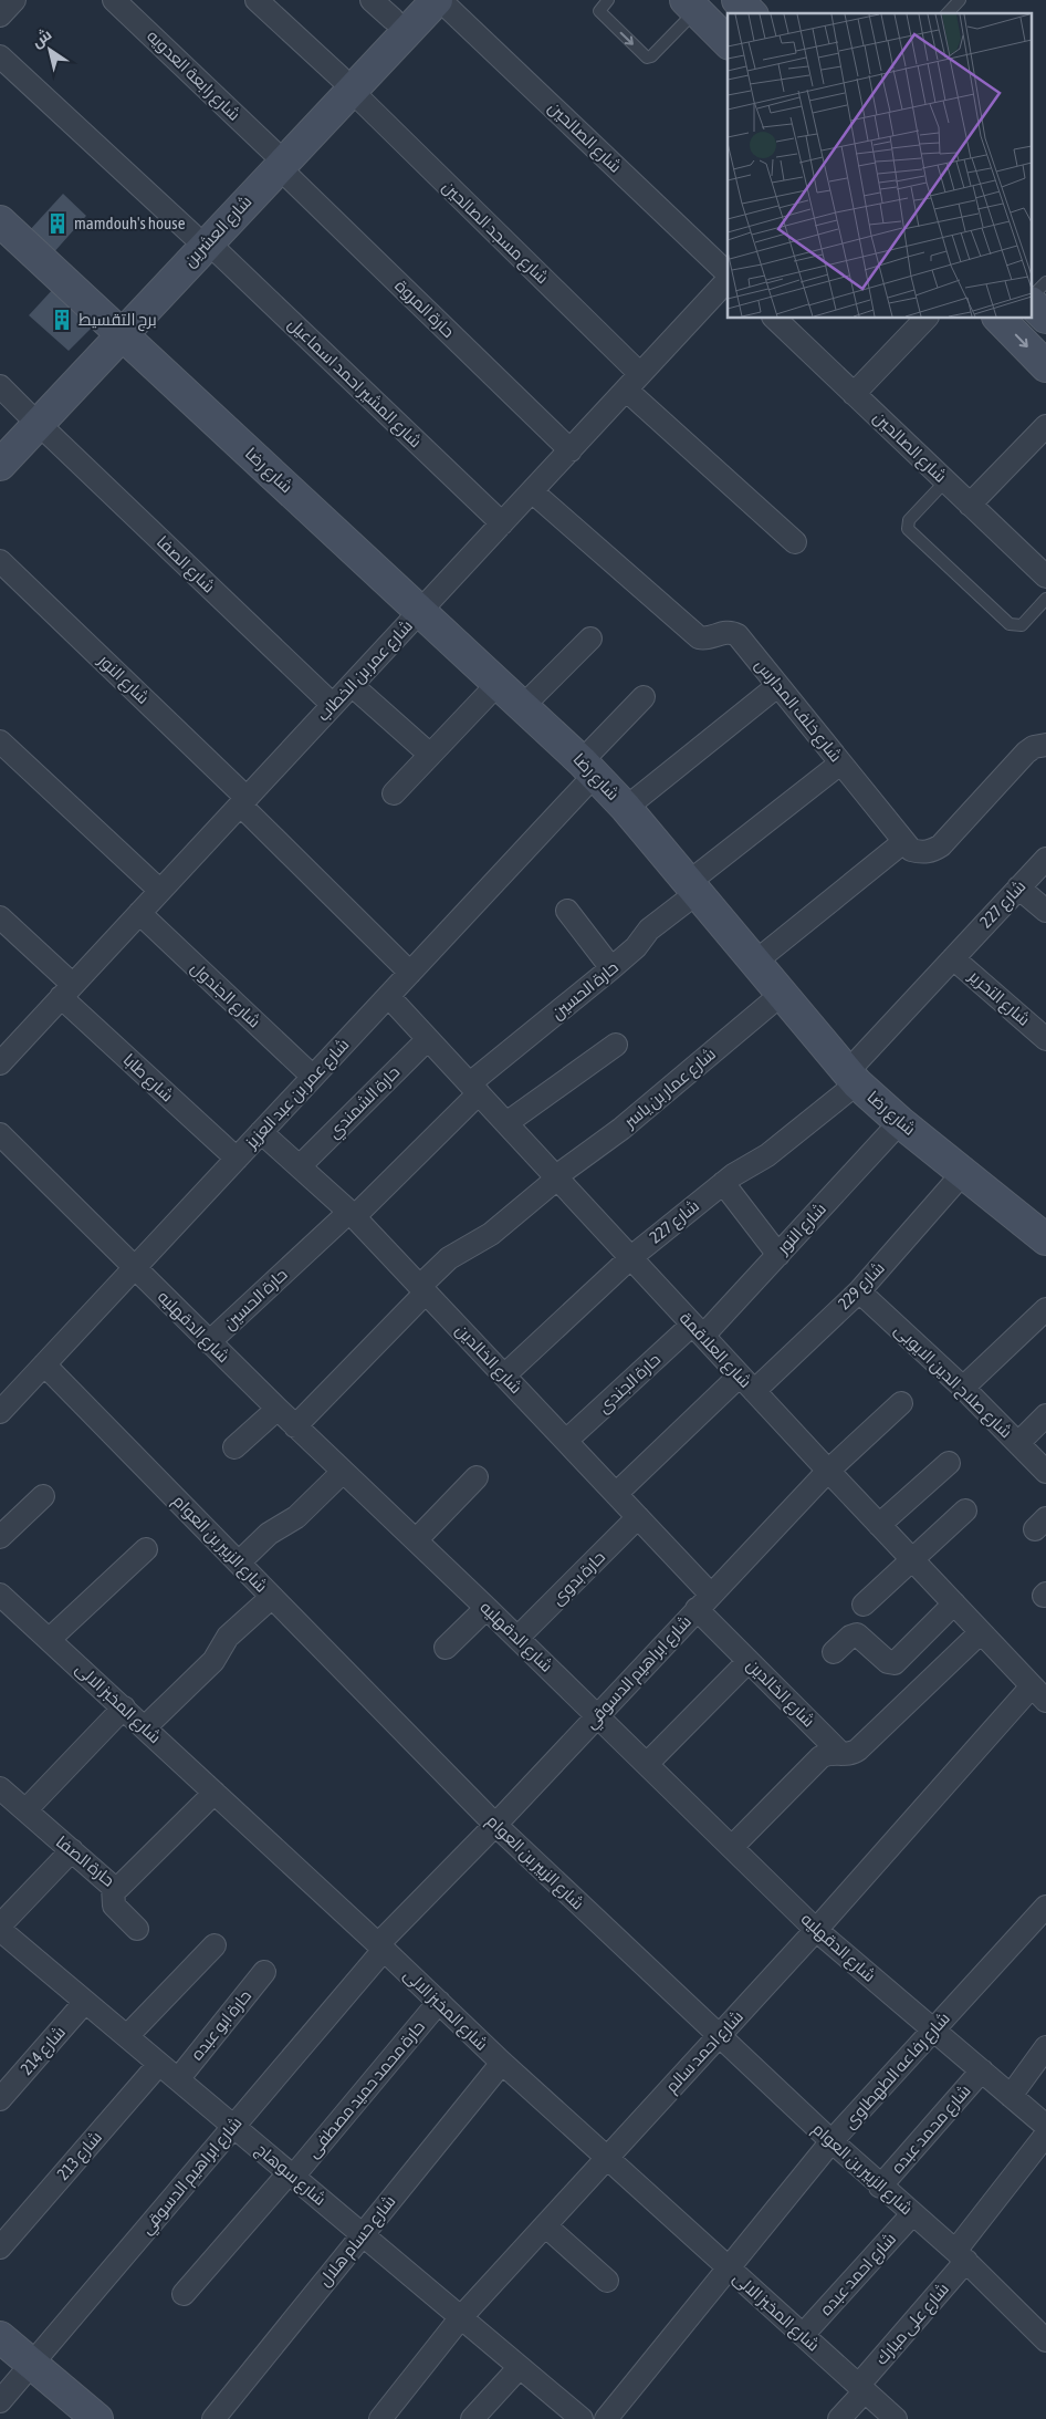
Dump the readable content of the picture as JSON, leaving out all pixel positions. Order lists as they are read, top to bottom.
{
  "streets": {
    "street": [
      "شارع رابعة العدويه",
      "شارع الصالحين",
      "شارع العشرين",
      "شارع مسجد الصالحين",
      "حارة المروة",
      "شارع المشير احمد اسماعيل",
      "شارع رضا",
      "شارع الصفا",
      "شارع عمر بن الخطاب",
      "شارع النور",
      "شارع خلف المدارس",
      "شارع 227",
      "حارة الحسين",
      "شارع الجندول",
      "شارع التحرير",
      "شارع طابا",
      "شارع عمار بن ياسر",
      "شارع عمر بن عبد العزيز",
      "حارة الشمندي",
      "شارع 229",
      "شارع الدقهليه",
      "شارع العلاقمة",
      "شارع الخالدين",
      "شارع صلاح الدين الايوبى",
      "حارة الجندى",
      "شارع الزبير بن العوام",
      "حارة بدوى",
      "شارع ابراهيم الدسوقي",
      "شارع المخبز الالى",
      "حارة الصفا",
      "حارة ابو عبده",
      "شارع 214",
      "شارع احمد سالم",
      "شارع رفاعه الطهطاوى",
      "حارة محمد حميد مصطفى",
      "شارع محمد عبده",
      "شارع 213",
      "شارع سوهاج",
      "شارع حسام هلال",
      "شارع احمد عبده",
      "شارع على مبارك"
    ]
  },
  "crossings": [
    ["شارع رابعة العدويه", "شارع العشرين"],
    ["شارع رابعة العدويه", "حارة المروة"],
    ["شارع الصالحين", "شارع العشرين"],
    ["شارع العشرين", "شارع مسجد الصالحين"],
    ["شارع العشرين", "حارة المروة"],
    ["شارع العشرين", "شارع المشير احمد اسماعيل"],
    ["شارع العشرين", "شارع رضا"],
    ["شارع العشرين", "شارع الصفا"],
    ["شارع مسجد الصالحين", "شارع عمر بن الخطاب"],
    ["حارة المروة", "شارع عمر بن الخطاب"],
    ["شارع المشير احمد اسماعيل", "شارع عمر بن الخطاب"],
    ["شارع رضا", "شارع عمر بن الخطاب"],
    ["شارع رضا", "شارع النور"],
    ["شارع رضا", "شارع 227"],
    ["شارع رضا", "حارة الحسين"],
    ["شارع رضا", "شارع عمار بن ياسر"],
    ["شارع رضا", "شارع عمر بن عبد العزيز"],
    ["شارع رضا", "شارع 229"],
    ["شارع الصفا", "شارع عمر بن الخطاب"],
    ["شارع عمر بن الخطاب", "شارع النور"],
    ["شارع عمر بن الخطاب", "شارع خلف المدارس"],
    ["شارع عمر بن الخطاب", "شارع الجندول"],
    ["شارع عمر بن الخطاب", "شارع طابا"],
    ["شارع النور", "شارع عمر بن عبد العزيز"],
    ["شارع النور", "شارع العلاقمة"],
    ["شارع النور", "حارة الجندى"],
    ["شارع خلف المدارس", "حارة الحسين"],
    ["شارع 227", "شارع التحرير"],
    ["شارع 227", "شارع العلاقمة"],
    ["شارع 227", "شارع الخالدين"],
    ["حارة الحسين", "شارع الدقهليه"],
    ["حارة الحسين", "شارع العلاقمة"],
    ["حارة الحسين", "شارع الخالدين"],
    ["شارع الجندول", "شارع عمر بن عبد العزيز"],
    ["شارع طابا", "شارع عمر بن عبد العزيز"],
    ["شارع عمار بن ياسر", "شارع الدقهليه"],
    ["شارع عمار بن ياسر", "شارع العلاقمة"],
    ["شارع عمار بن ياسر", "شارع الخالدين"],
    ["شارع عمر بن عبد العزيز", "شارع الدقهليه"],
    ["شارع عمر بن عبد العزيز", "شارع العلاقمة"],
    ["شارع عمر بن عبد العزيز", "شارع الخالدين"],
    ["شارع عمر بن عبد العزيز", "شارع الزبير بن العوام"],
    ["حارة الشمندي", "شارع العلاقمة"],
    ["حارة الشمندي", "شارع الخالدين"],
    ["شارع 229", "شارع العلاقمة"],
    ["شارع 229", "شارع الخالدين"],
    ["شارع 229", "شارع صلاح الدين الايوبى"],
    ["شارع الدقهليه", "حارة بدوى"],
    ["شارع الدقهليه", "شارع ابراهيم الدسوقي"],
    ["شارع الدقهليه", "شارع احمد سالم"],
    ["شارع الدقهليه", "شارع رفاعه الطهطاوى"],
    ["شارع الدقهليه", "شارع محمد عبده"],
    ["شارع العلاقمة", "حارة الجندى"],
    ["شارع العلاقمة", "شارع ابراهيم الدسوقي"],
    ["شارع العلاقمة", "شارع احمد سالم"],
    ["شارع الخالدين", "حارة الجندى"],
    ["شارع الخالدين", "حارة بدوى"],
    ["شارع الخالدين", "شارع ابراهيم الدسوقي"],
    ["شارع الزبير بن العوام", "شارع ابراهيم الدسوقي"],
    ["شارع الزبير بن العوام", "شارع احمد سالم"],
    ["شارع الزبير بن العوام", "شارع رفاعه الطهطاوى"],
    ["شارع الزبير بن العوام", "شارع محمد عبده"],
    ["شارع الزبير بن العوام", "شارع احمد عبده"],
    ["شارع الزبير بن العوام", "شارع على مبارك"],
    ["شارع ابراهيم الدسوقي", "شارع المخبز الالى"],
    ["شارع ابراهيم الدسوقي", "شارع سوهاج"],
    ["شارع المخبز الالى", "حارة الصفا"],
    ["شارع المخبز الالى", "شارع احمد سالم"],
    ["شارع المخبز الالى", "شارع رفاعه الطهطاوى"],
    ["شارع المخبز الالى", "حارة محمد حميد مصطفى"],
    ["شارع المخبز الالى", "شارع حسام هلال"],
    ["شارع المخبز الالى", "شارع احمد عبده"],
    ["شارع المخبز الالى", "شارع على مبارك"],
    ["حارة ابو عبده", "شارع سوهاج"],
    ["شارع 214", "شارع سوهاج"],
    ["شارع احمد سالم", "شارع سوهاج"],
    ["حارة محمد حميد مصطفى", "شارع سوهاج"],
    ["شارع 213", "شارع سوهاج"],
    ["شارع سوهاج", "شارع حسام هلال"]
  ],
  "places": {
    "building": ["mamdouh's house", "برج التقسيط"]
  },
  "north": "top left"
}
